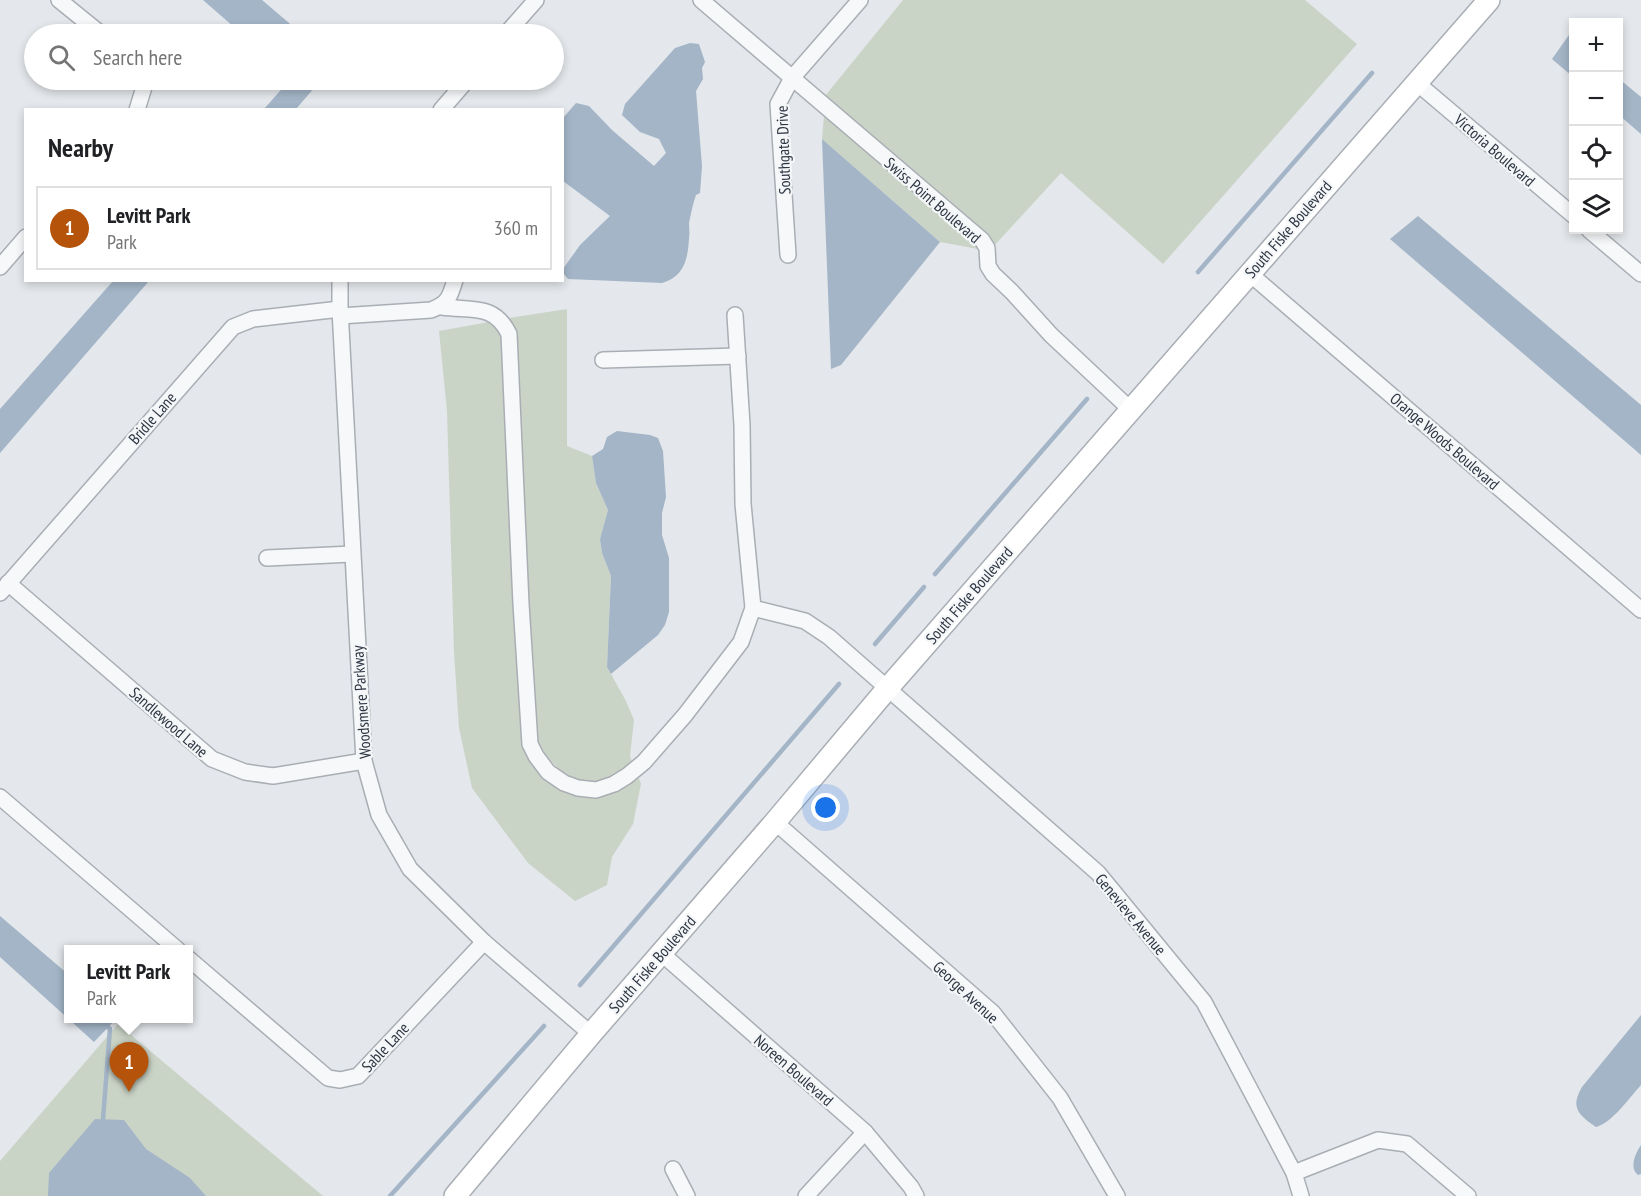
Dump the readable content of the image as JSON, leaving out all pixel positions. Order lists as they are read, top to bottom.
{
  "streets": {
    "main road": ["South Fiske Boulevard"],
    "street": [
      "Southgate Drive",
      "Victoria Boulevard",
      "Swiss Point Boulevard",
      "Bridle Lane",
      "Orange Woods Boulevard",
      "Woodsmere Parkway",
      "Sandlewood Lane",
      "Genevieve Avenue",
      "George Avenue",
      "Sable Lane",
      "Noreen Boulevard"
    ]
  },
  "crossings": [
    ["Southgate Drive", "Swiss Point Boulevard"],
    ["Victoria Boulevard", "South Fiske Boulevard"],
    ["Swiss Point Boulevard", "South Fiske Boulevard"],
    ["South Fiske Boulevard", "Orange Woods Boulevard"],
    ["South Fiske Boulevard", "Woodsmere Parkway"],
    ["South Fiske Boulevard", "Genevieve Avenue"],
    ["South Fiske Boulevard", "George Avenue"],
    ["South Fiske Boulevard", "Noreen Boulevard"],
    ["Bridle Lane", "Woodsmere Parkway"],
    ["Bridle Lane", "Sandlewood Lane"],
    ["Bridle Lane", "Genevieve Avenue"],
    ["Woodsmere Parkway", "Sandlewood Lane"],
    ["Woodsmere Parkway", "Sable Lane"]
  ],
  "page": {
    "map_buttons": ["+", "−"],
    "search": "Search here",
    "heading": "Nearby",
    "list": [
      {
        "mark": "1",
        "name": "Levitt Park",
        "note": "Park",
        "value": "360 m"
      }
    ],
    "popup": ["Levitt Park", "Park"],
    "pins": "1"
  }
}
